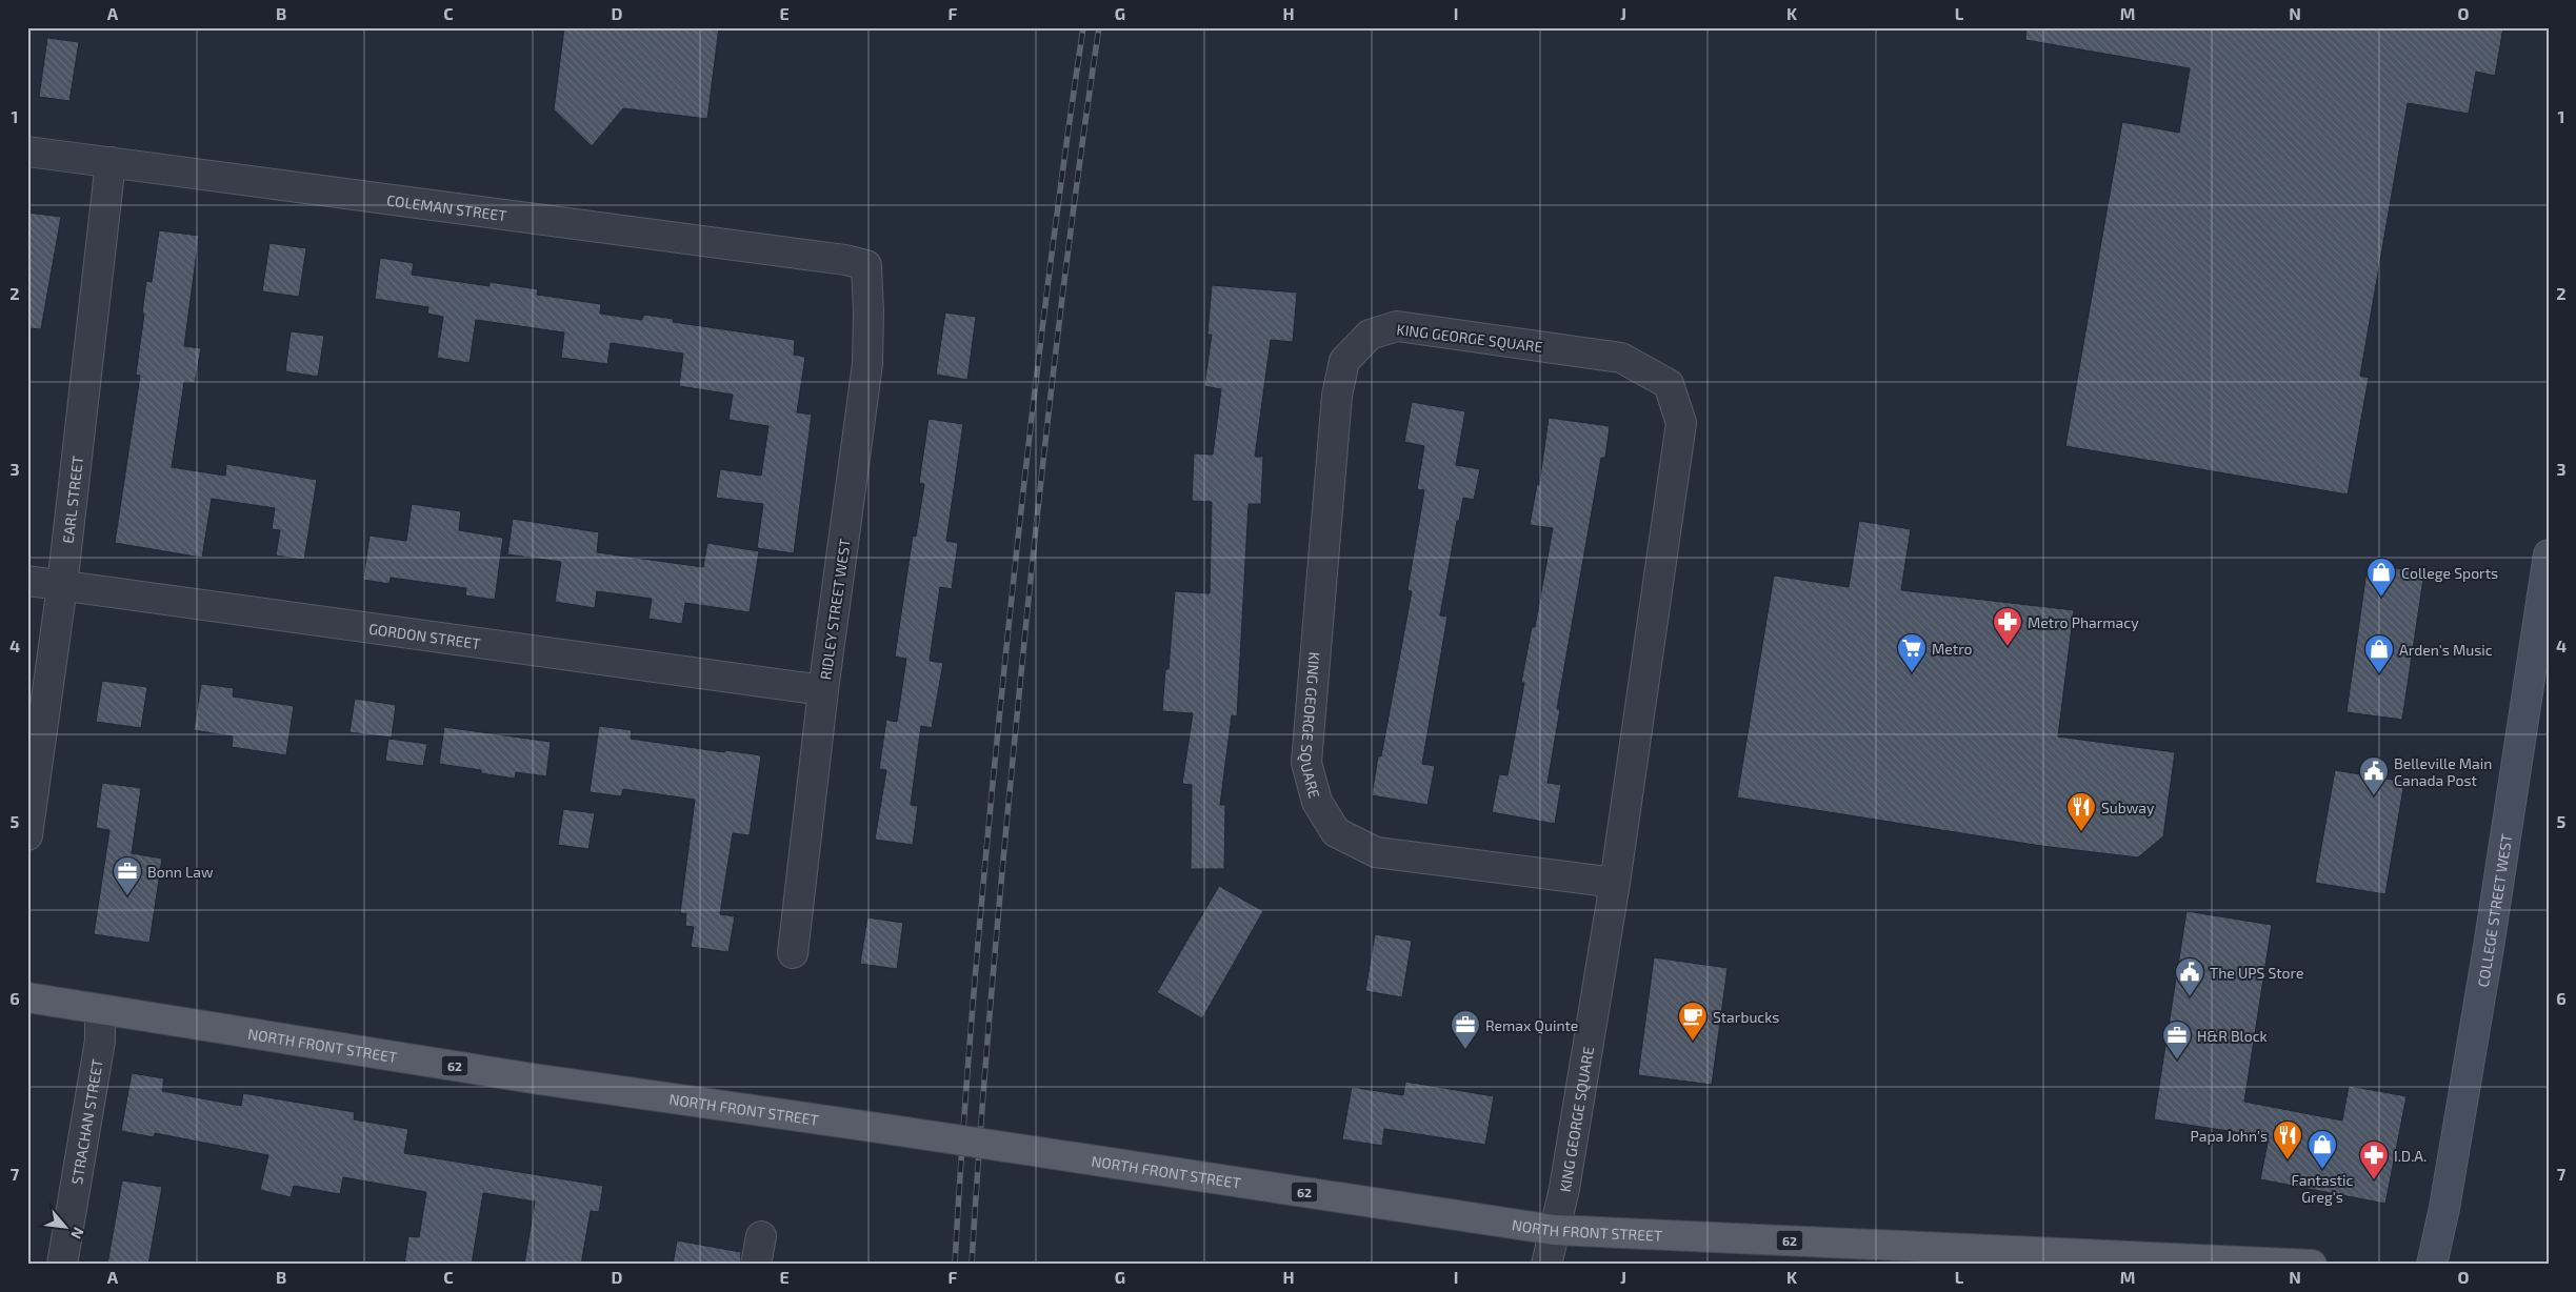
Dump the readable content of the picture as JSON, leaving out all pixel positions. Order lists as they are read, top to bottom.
{
  "streets": {
    "main road": ["COLLEGE STREET WEST", "NORTH FRONT STREET", "62"],
    "street": [
      "COLEMAN STREET",
      "KING GEORGE SQUARE",
      "EARL STREET",
      "RIDLEY STREET WEST",
      "GORDON STREET",
      "STRACHAN STREET"
    ]
  },
  "crossings": [
    ["COLEMAN STREET", "EARL STREET"],
    ["COLEMAN STREET", "RIDLEY STREET WEST"],
    ["KING GEORGE SQUARE", "NORTH FRONT STREET"],
    ["EARL STREET", "GORDON STREET"],
    ["RIDLEY STREET WEST", "GORDON STREET"],
    ["NORTH FRONT STREET", "STRACHAN STREET"]
  ],
  "places": {
    "shop": ["College Sports", "Arden's Music", "Fantastic Greg's"],
    "pharmacy": ["Metro Pharmacy", "I.D.A."],
    "supermarket": ["Metro"],
    "public building": ["Belleville Main Canada Post", "The UPS Store"],
    "restaurant": ["Subway", "Papa John's"],
    "office": ["Bonn Law", "Remax Quinte", "H&R Block"],
    "cafe": ["Starbucks"]
  },
  "north": "bottom right",
  "grid": {
    "columns": [
      "A",
      "B",
      "C",
      "D",
      "E",
      "F",
      "G",
      "H",
      "I",
      "J",
      "K",
      "L",
      "M",
      "N",
      "O"
    ],
    "rows": [
      "1",
      "2",
      "3",
      "4",
      "5",
      "6",
      "7"
    ]
  }
}
